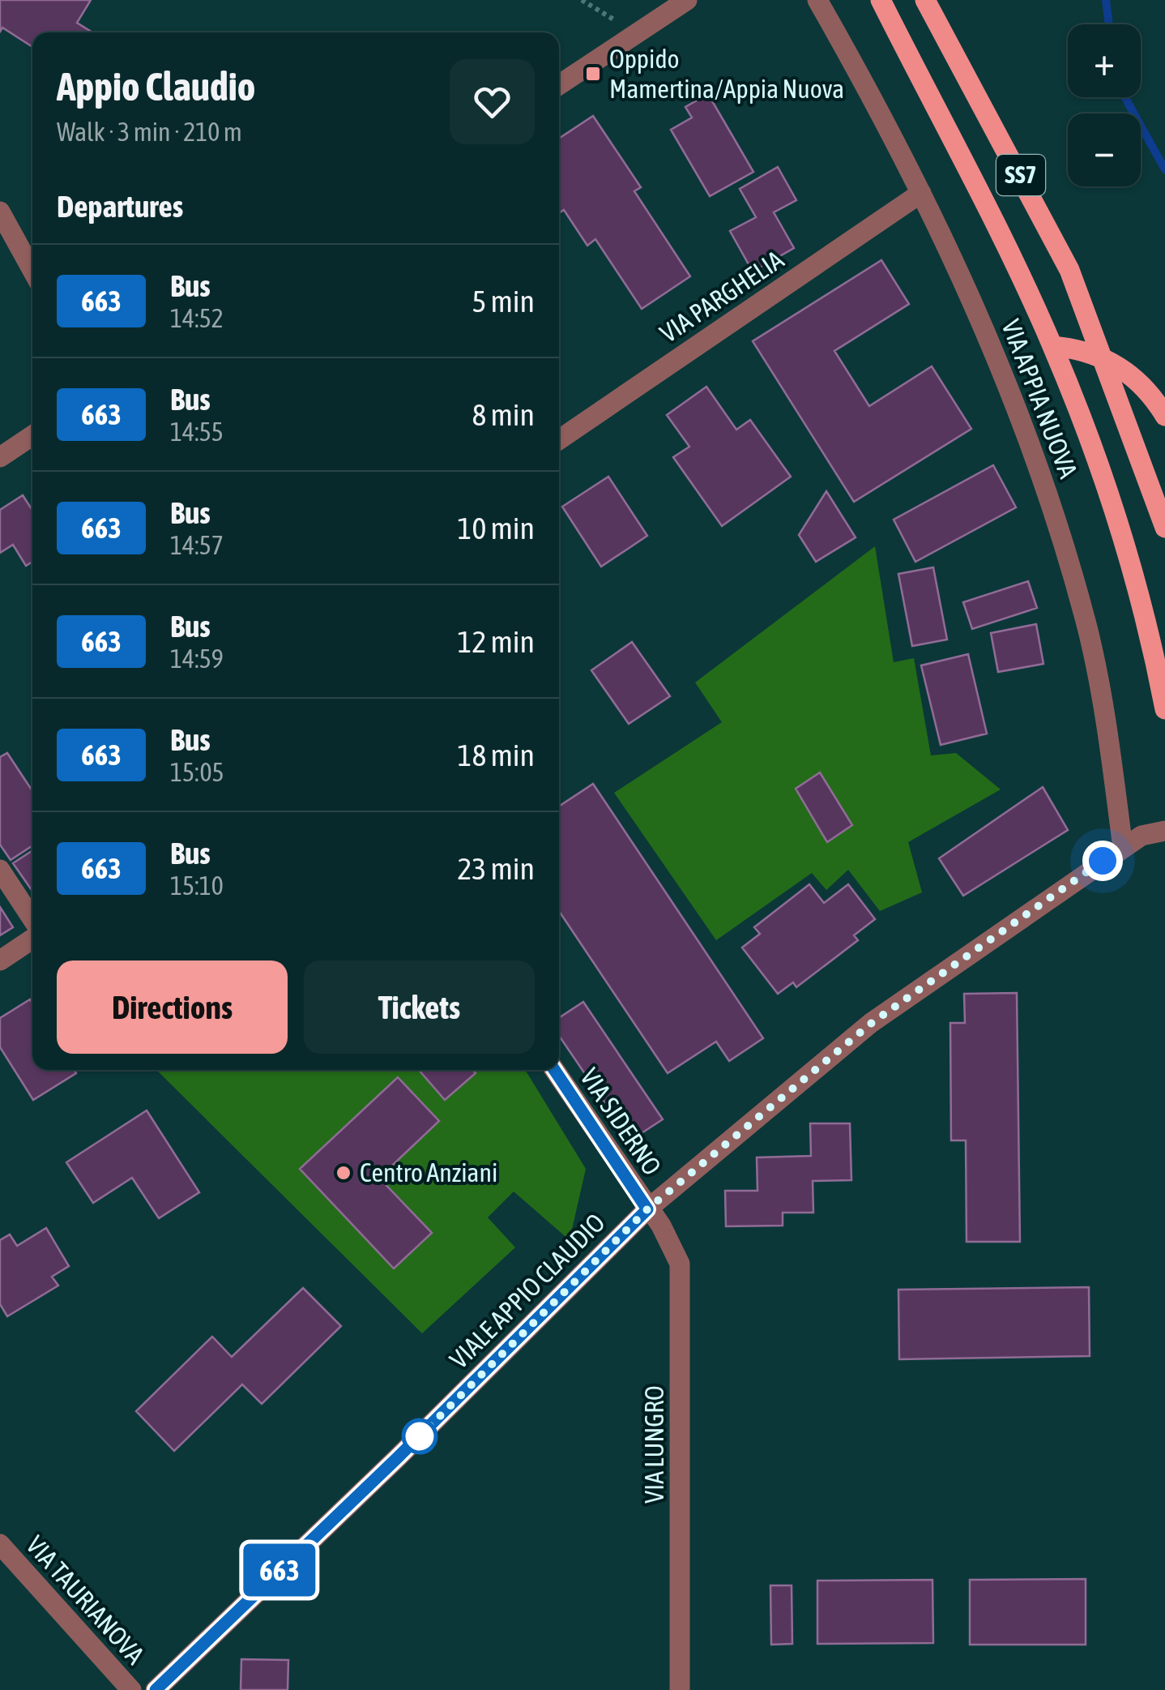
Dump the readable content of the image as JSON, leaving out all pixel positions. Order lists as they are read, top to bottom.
{
  "streets": {
    "main road": ["SS7", "VIA APPIA NUOVA"],
    "street": [
      "VIA PARGHELIA",
      "VIA SIDERNO",
      "VIALE APPIO CLAUDIO",
      "VIA LUNGRO",
      "VIA TAURIANOVA"
    ]
  },
  "crossings": [
    ["VIA PARGHELIA", "VIA APPIA NUOVA"],
    ["VIA APPIA NUOVA", "VIALE APPIO CLAUDIO"],
    ["VIA SIDERNO", "VIALE APPIO CLAUDIO"],
    ["VIA SIDERNO", "VIA LUNGRO"],
    ["VIALE APPIO CLAUDIO", "VIA LUNGRO"]
  ],
  "places": {
    "transit": ["Oppido Mamertina/Appia Nuova"],
    "other": ["Centro Anziani"]
  },
  "lines": ["bus line 663"],
  "page": {
    "on_map": "663",
    "map_buttons": ["+", "−"],
    "heading": [
      ["Appio Claudio", "Walk · 3 min · 210 m"],
      "Departures"
    ],
    "list": [
      {
        "mark": "663",
        "name": "Bus",
        "note": "14:52",
        "value": "5 min"
      },
      {
        "mark": "663",
        "name": "Bus",
        "note": "14:55",
        "value": "8 min"
      },
      {
        "mark": "663",
        "name": "Bus",
        "note": "14:57",
        "value": "10 min"
      },
      {
        "mark": "663",
        "name": "Bus",
        "note": "14:59",
        "value": "12 min"
      },
      {
        "mark": "663",
        "name": "Bus",
        "note": "15:05",
        "value": "18 min"
      },
      {
        "mark": "663",
        "name": "Bus",
        "note": "15:10",
        "value": "23 min"
      }
    ],
    "buttons": ["Directions", "Tickets"]
  }
}
